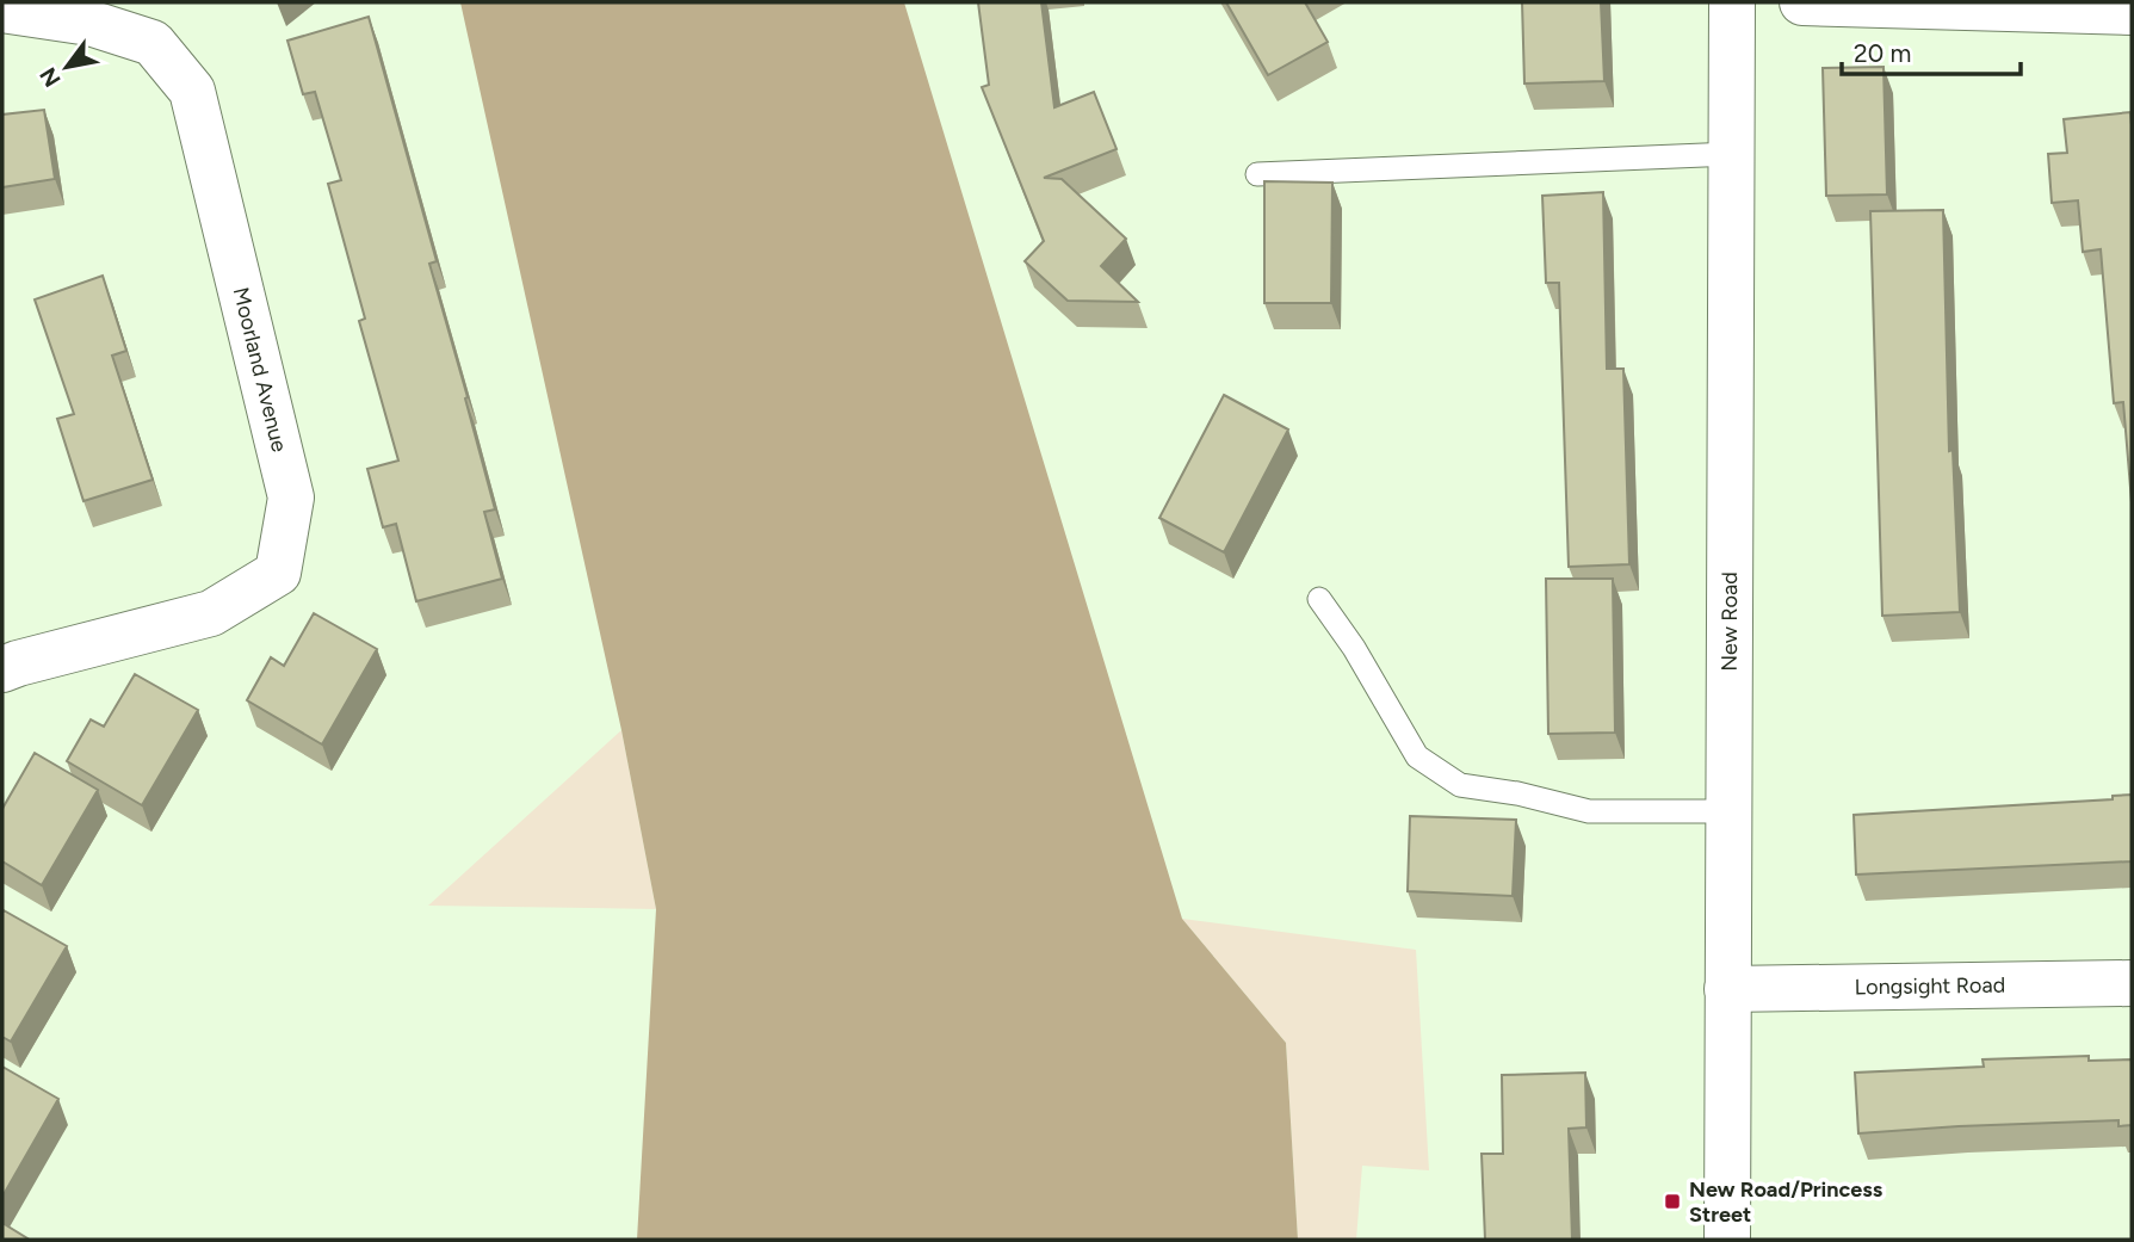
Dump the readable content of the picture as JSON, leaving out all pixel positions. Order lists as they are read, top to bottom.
{
  "streets": {
    "street": ["Moorland Avenue", "New Road", "Longsight Road"]
  },
  "crossings": [
    ["New Road", "Longsight Road"]
  ],
  "places": {
    "transit": ["New Road/Princess Street"]
  },
  "scale_bar": "20 m",
  "north": "bottom left"
}
